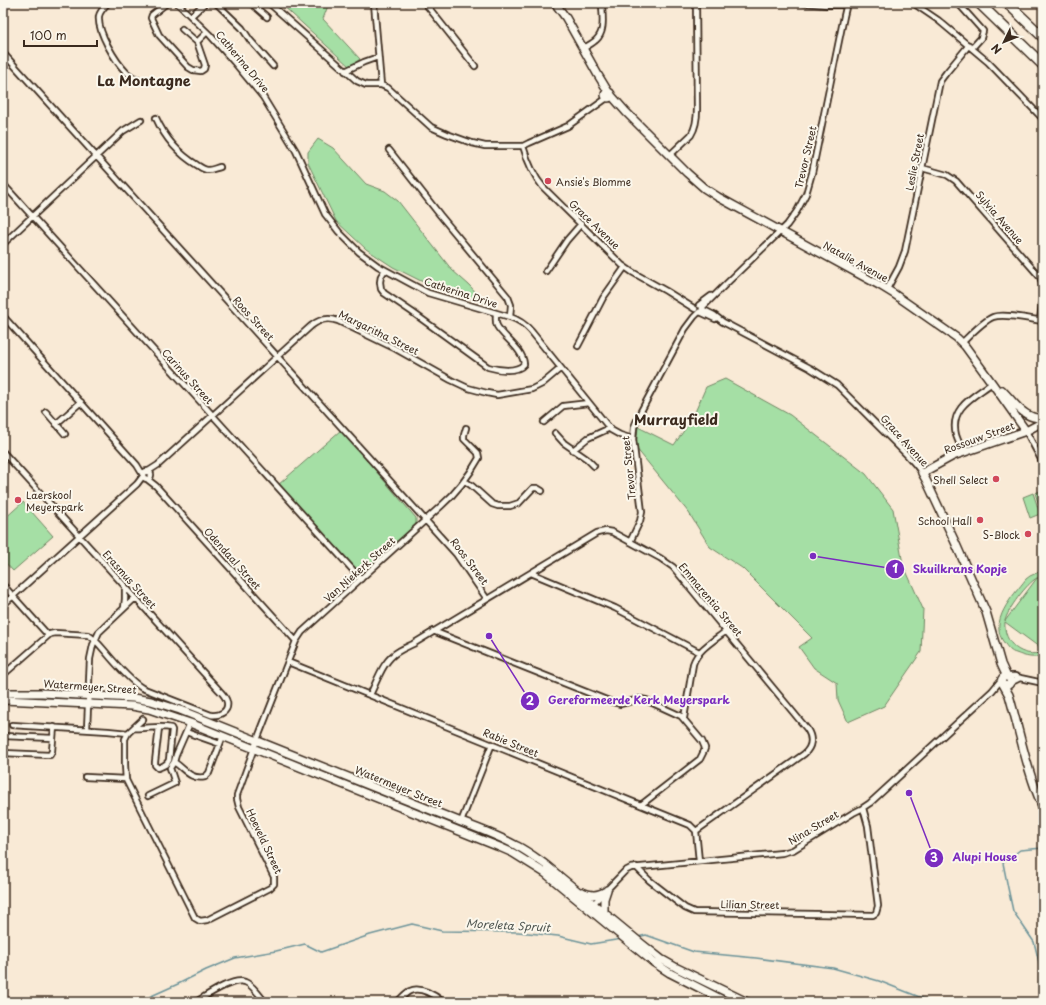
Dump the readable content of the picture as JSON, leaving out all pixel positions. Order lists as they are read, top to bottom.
{
  "streets": {
    "main road": [
      "Grace Avenue",
      "Natalie Avenue",
      "Rossouw Street",
      "Watermeyer Street"
    ],
    "street": [
      "Catherina Drive",
      "Trevor Street",
      "Leslie Street",
      "Sylvia Avenue",
      "Roos Street",
      "Margaritha Street",
      "Carinus Street",
      "Odendaal Street",
      "Van Niekerk Street",
      "Erasmus Street",
      "Emmarentia Street",
      "Rabie Street",
      "Nina Street",
      "Hoeveld Street",
      "Lilian Street"
    ]
  },
  "crossings": [
    ["Catherina Drive", "Trevor Street"],
    ["Catherina Drive", "Margaritha Street"],
    ["Trevor Street", "Grace Avenue"],
    ["Trevor Street", "Natalie Avenue"],
    ["Trevor Street", "Emmarentia Street"],
    ["Leslie Street", "Sylvia Avenue"],
    ["Leslie Street", "Natalie Avenue"],
    ["Grace Avenue", "Rossouw Street"],
    ["Grace Avenue", "Nina Street"],
    ["Natalie Avenue", "Rossouw Street"],
    ["Roos Street", "Margaritha Street"],
    ["Roos Street", "Van Niekerk Street"],
    ["Roos Street", "Emmarentia Street"],
    ["Margaritha Street", "Carinus Street"],
    ["Margaritha Street", "Odendaal Street"],
    ["Margaritha Street", "Erasmus Street"],
    ["Carinus Street", "Van Niekerk Street"],
    ["Odendaal Street", "Van Niekerk Street"],
    ["Van Niekerk Street", "Watermeyer Street"],
    ["Van Niekerk Street", "Rabie Street"],
    ["Van Niekerk Street", "Hoeveld Street"],
    ["Emmarentia Street", "Rabie Street"],
    ["Watermeyer Street", "Nina Street"],
    ["Watermeyer Street", "Hoeveld Street"],
    ["Nina Street", "Lilian Street"]
  ],
  "districts": ["La Montagne", "Murrayfield"],
  "water": ["Moreleta Spruit"],
  "places": [
    "Ansie's Blomme",
    "Shell Select",
    "Laerskool Meyerspark",
    "School Hall",
    "S-Block",
    "Skuilkrans Kopje",
    "Gereformeerde Kerk Meyerspark",
    "Alupi House"
  ],
  "scale_bar": "100 m",
  "north": "bottom left"
}
